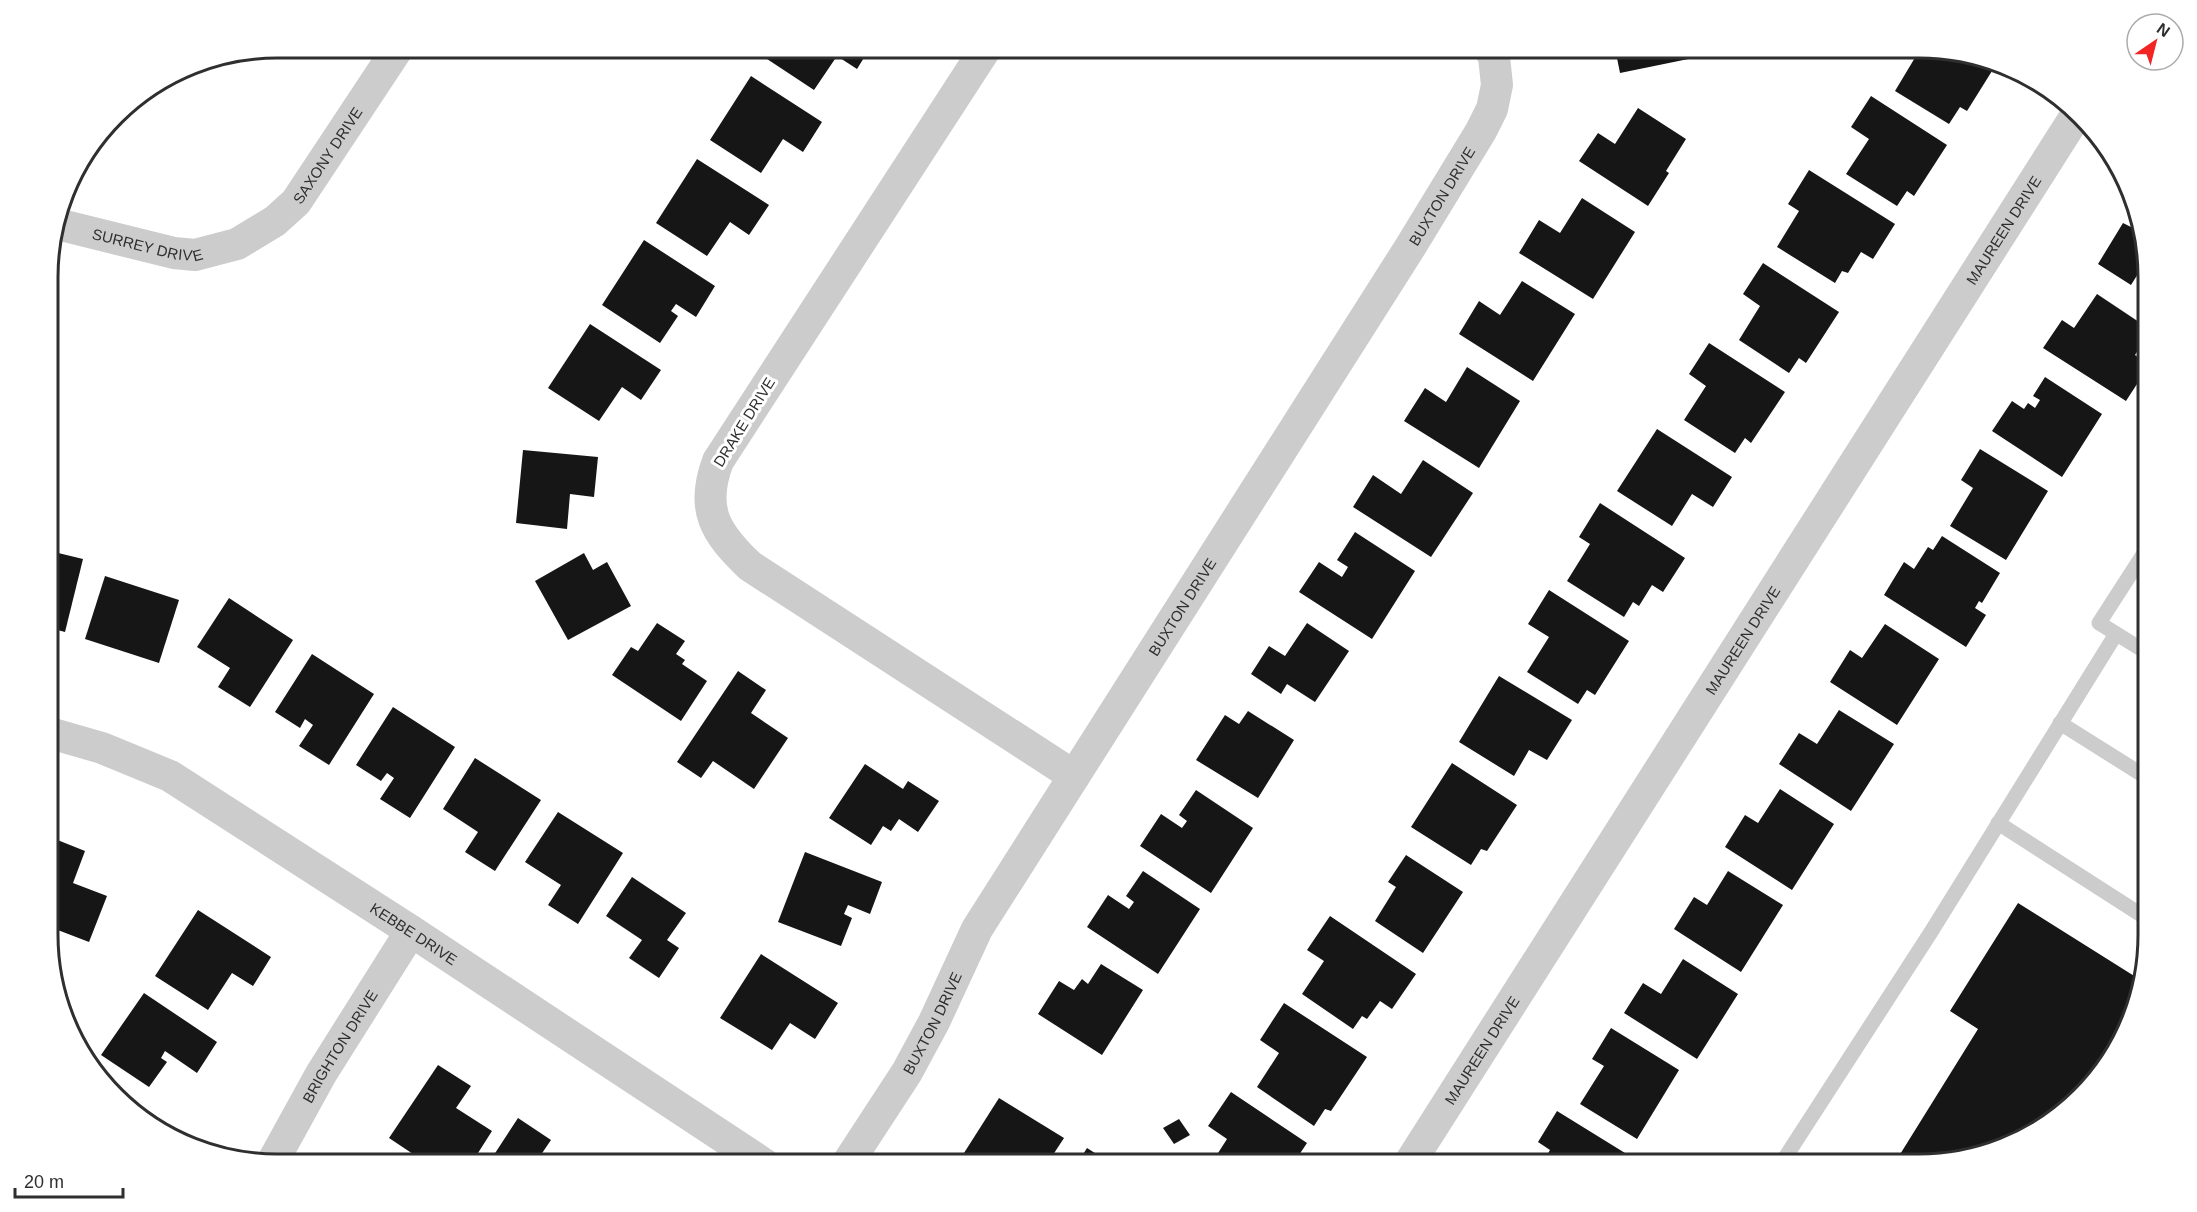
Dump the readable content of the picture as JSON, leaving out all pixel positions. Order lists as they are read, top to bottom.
{
  "streets": {
    "street": [
      "SAXONY DRIVE",
      "BUXTON DRIVE",
      "MAUREEN DRIVE",
      "SURREY DRIVE",
      "DRAKE DRIVE",
      "KEBBE DRIVE",
      "BRIGHTON DRIVE"
    ]
  },
  "crossings": [
    ["SAXONY DRIVE", "SURREY DRIVE"],
    ["BUXTON DRIVE", "DRAKE DRIVE"],
    ["KEBBE DRIVE", "BRIGHTON DRIVE"]
  ],
  "scale_bar": "20 m",
  "north": "top right"
}
